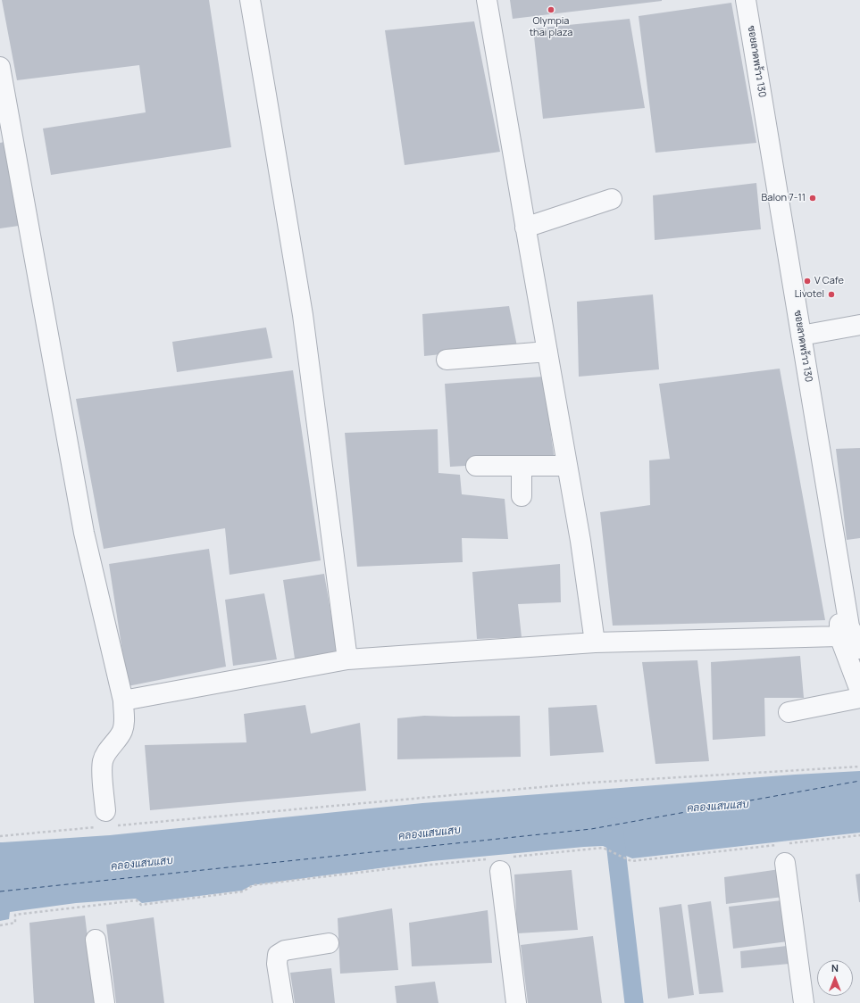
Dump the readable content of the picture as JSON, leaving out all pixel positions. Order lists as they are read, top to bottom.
{
  "streets": {
    "street": ["ซอยลาดพร้าว 130"]
  },
  "water": ["คลองแสนแสบ"],
  "places": [
    "Olympia thai plaza",
    "Balon 7-11",
    "V Cafe",
    "Livotel"
  ],
  "north": "top"
}
